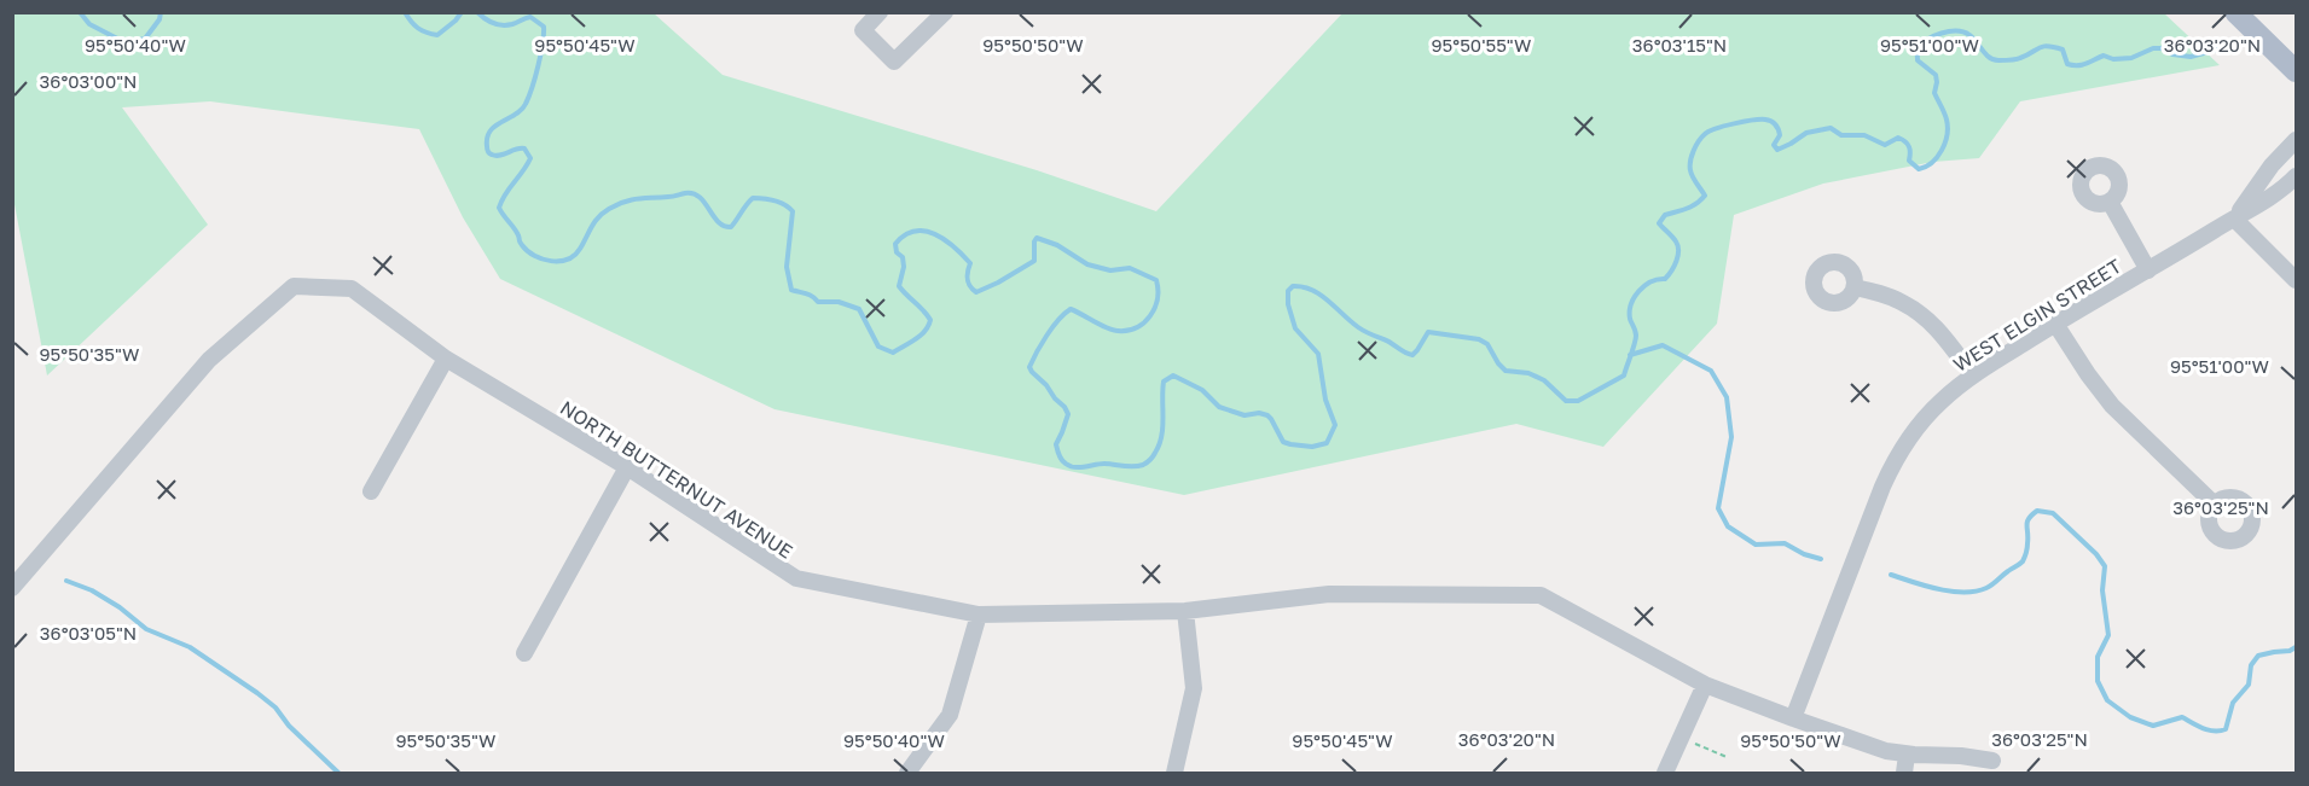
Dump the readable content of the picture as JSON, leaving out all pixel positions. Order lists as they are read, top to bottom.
{
  "streets": {
    "street": ["WEST ELGIN STREET", "NORTH BUTTERNUT AVENUE"]
  },
  "crossings": [
    ["WEST ELGIN STREET", "NORTH BUTTERNUT AVENUE"]
  ],
  "coordinates": [
    "95°50'40\"W",
    "95°50'45\"W",
    "95°50'50\"W",
    "95°50'55\"W",
    "95°51'00\"W",
    "36°03'15\"N",
    "36°03'20\"N",
    "36°03'00\"N",
    "95°50'35\"W",
    "36°03'25\"N",
    "36°03'05\"N"
  ]
}
